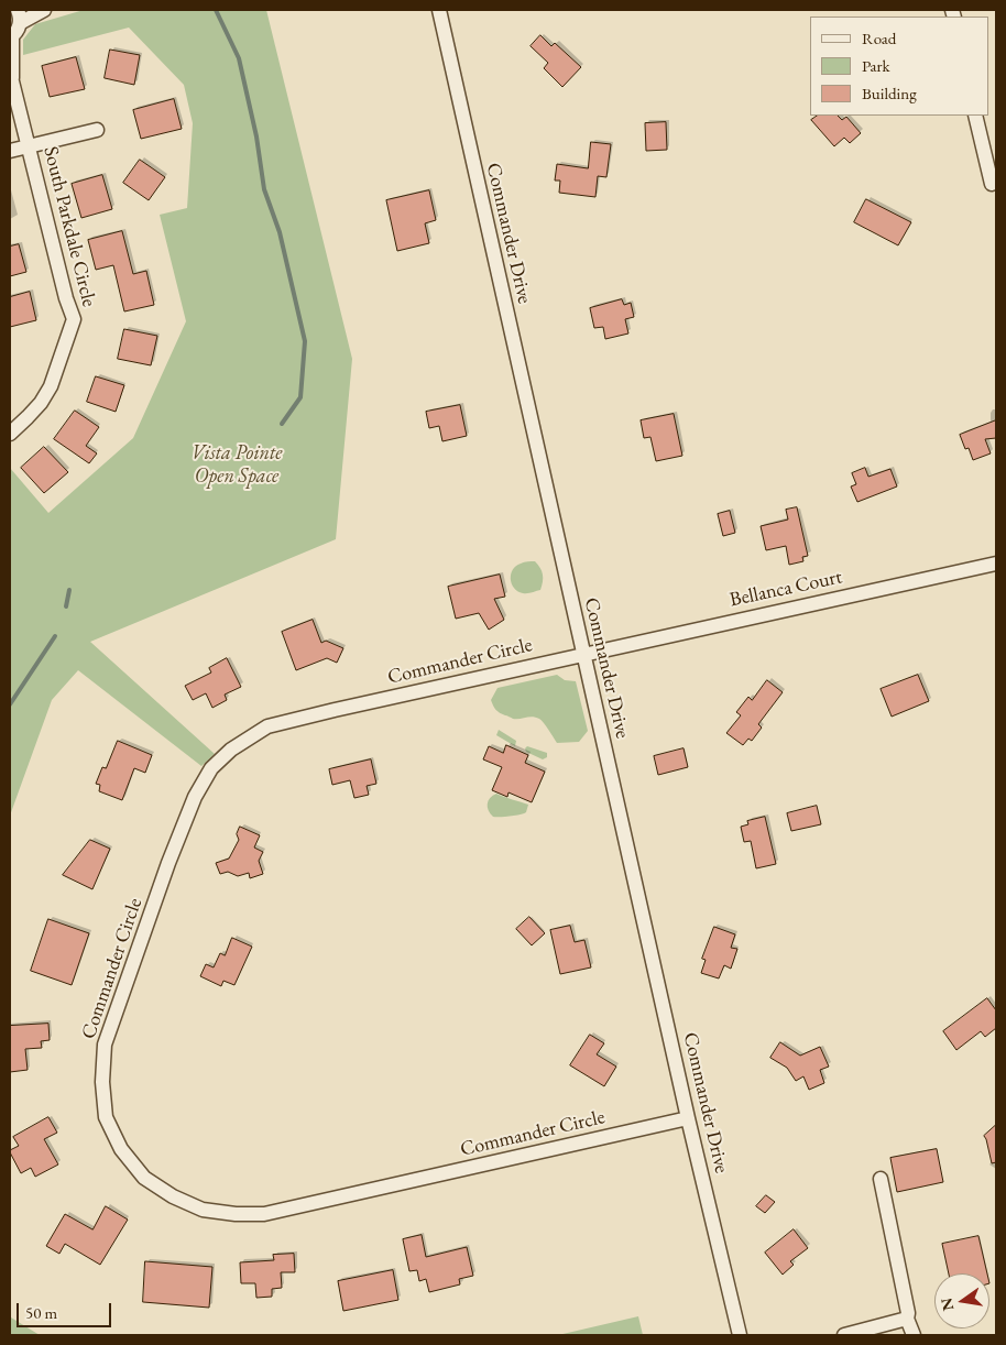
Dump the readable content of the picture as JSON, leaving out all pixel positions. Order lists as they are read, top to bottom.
{
  "streets": {
    "street": [
      "South Parkdale Circle",
      "Commander Drive",
      "Bellanca Court",
      "Commander Circle"
    ]
  },
  "crossings": [
    ["Commander Drive", "Bellanca Court"],
    ["Commander Drive", "Commander Circle"],
    ["Bellanca Court", "Commander Circle"]
  ],
  "parks": ["Vista Pointe Open Space"],
  "legend": ["Road", "Park", "Building"],
  "scale_bar": "50 m",
  "north": "left"
}
